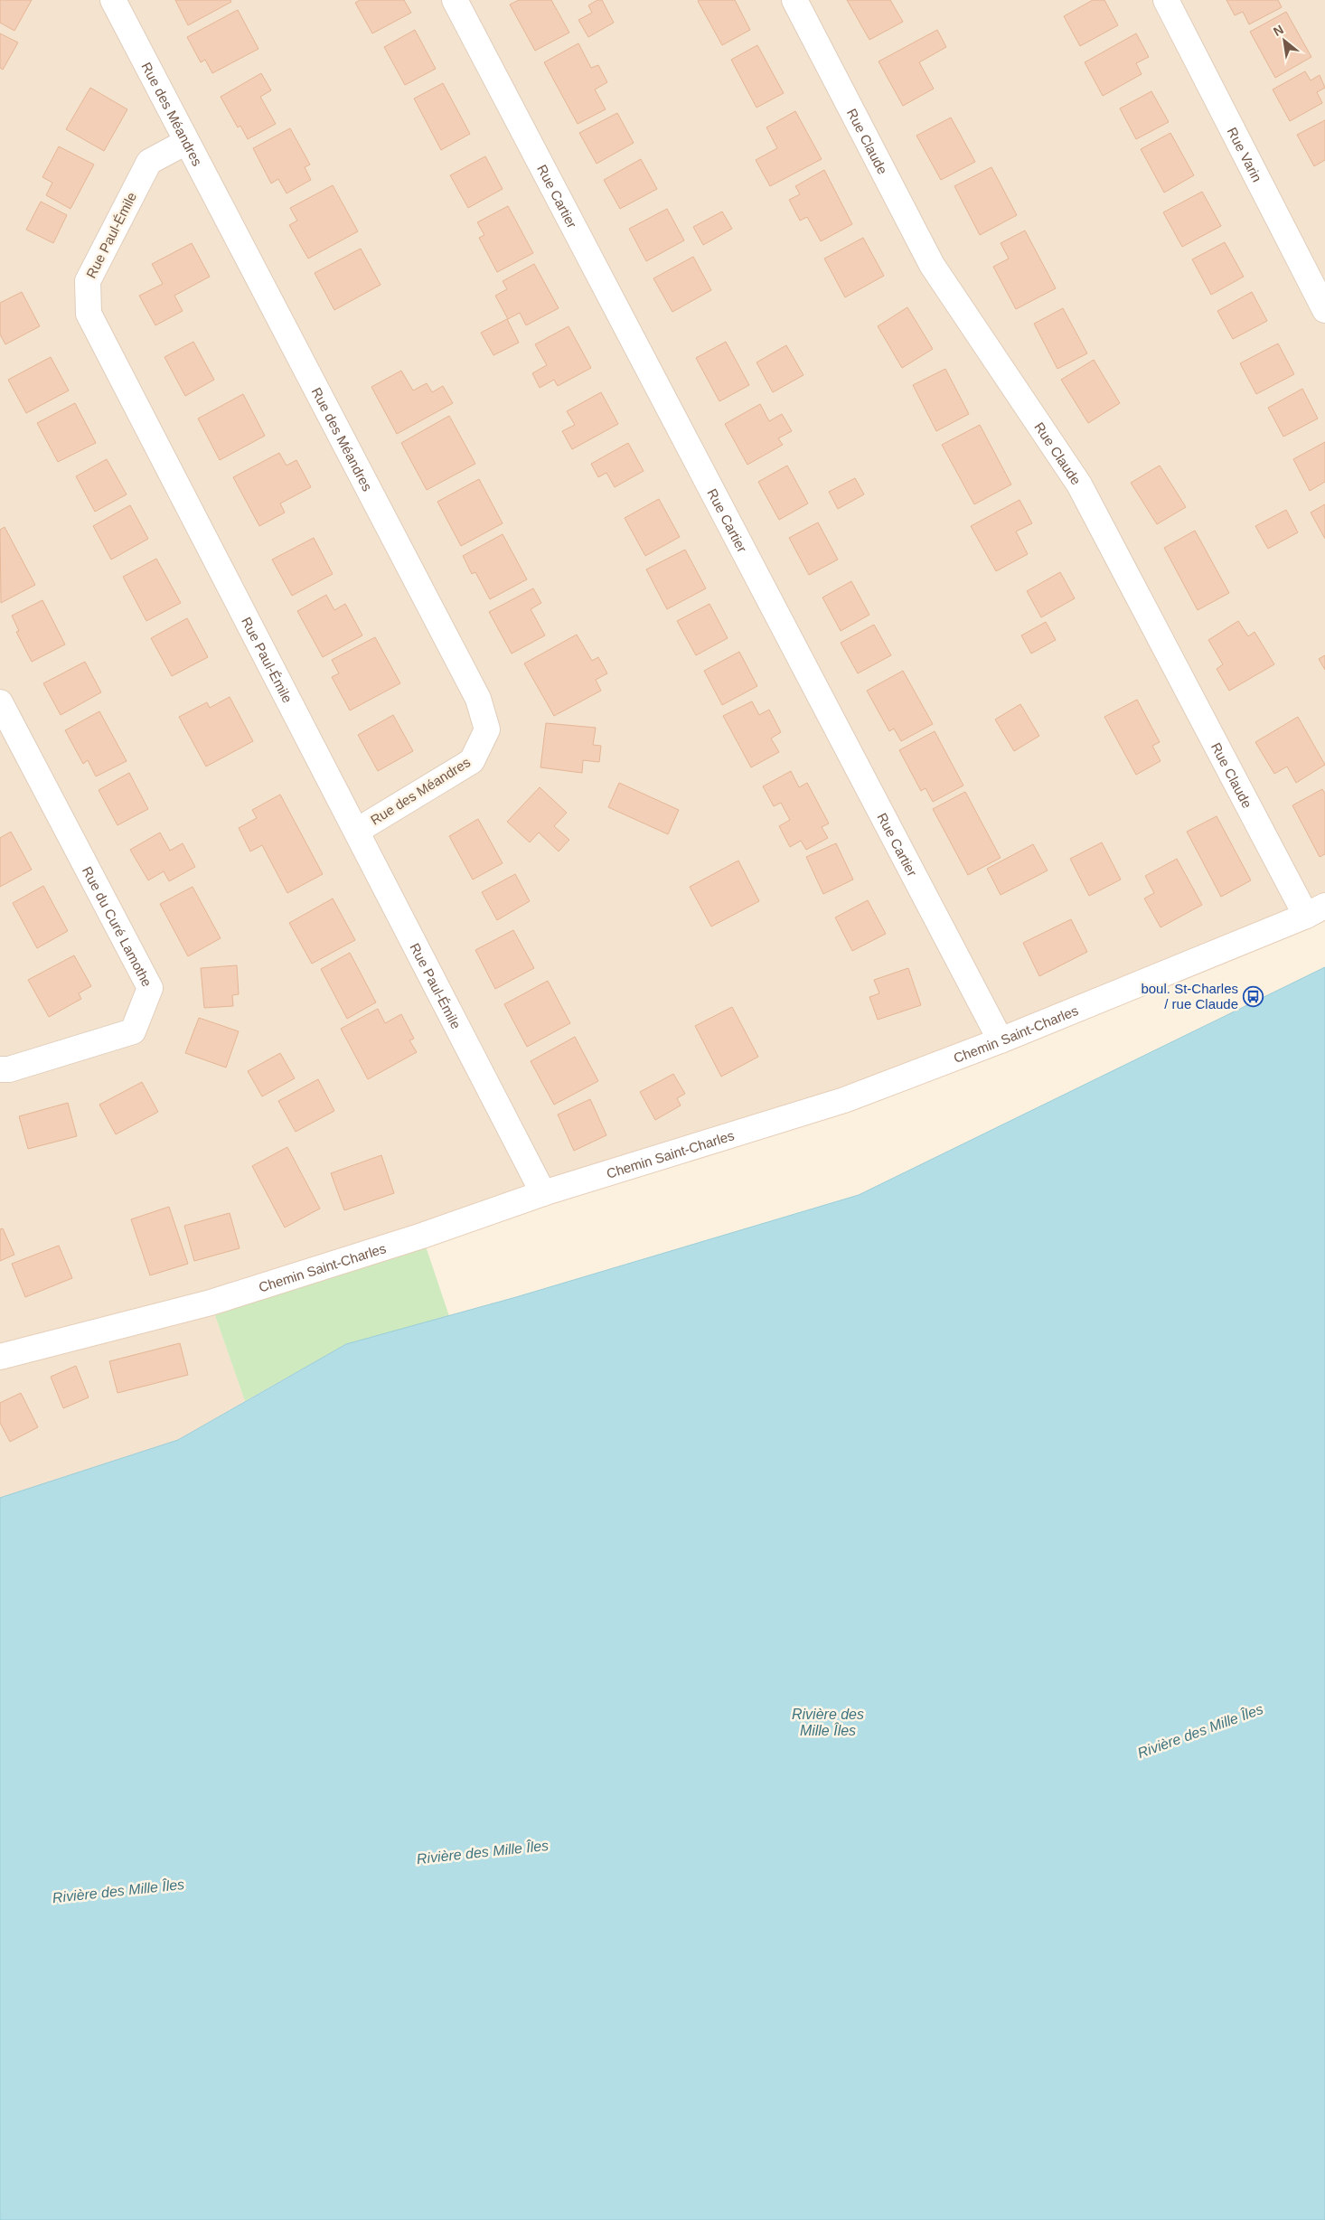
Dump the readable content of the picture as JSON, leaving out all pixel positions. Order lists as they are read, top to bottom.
{
  "streets": {
    "street": [
      "Rue des Méandres",
      "Rue Claude",
      "Rue Varin",
      "Rue Cartier",
      "Rue Paul-Émile",
      "Rue du Curé Lamothe",
      "Chemin Saint-Charles"
    ]
  },
  "crossings": [
    ["Rue des Méandres", "Rue Paul-Émile"],
    ["Rue Claude", "Chemin Saint-Charles"],
    ["Rue Cartier", "Chemin Saint-Charles"],
    ["Rue Paul-Émile", "Chemin Saint-Charles"]
  ],
  "water": ["Rivière des Mille Îles"],
  "places": {
    "bus stop": ["boul. St-Charles / rue Claude"]
  },
  "north": "top left"
}
